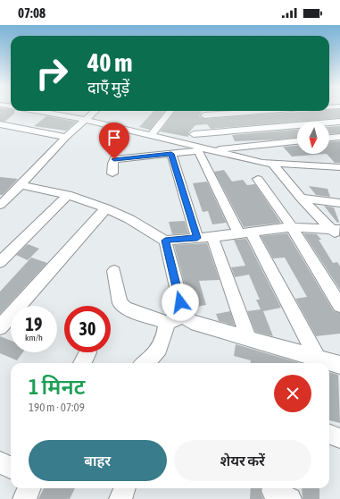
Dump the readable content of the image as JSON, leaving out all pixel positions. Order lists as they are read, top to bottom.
{
  "north": "bottom",
  "page": {
    "status": "07:08",
    "turn": ["40 m", "दाएँ मुड़ें"],
    "speed": "19 km/h",
    "limit": "30",
    "heading": ["1 मिनट", "190 m · 07:09"],
    "buttons": ["बाहर", "शेयर करें"]
  }
}
